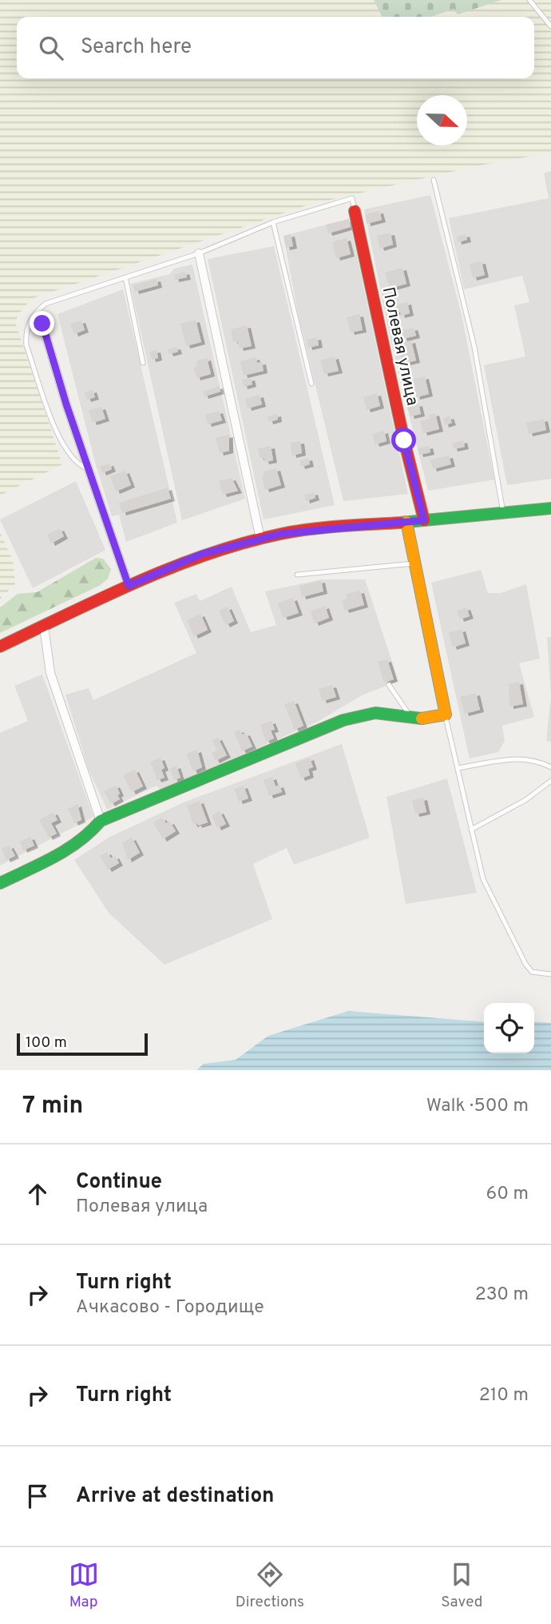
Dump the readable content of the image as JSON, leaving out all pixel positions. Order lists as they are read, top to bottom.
{
  "streets": {
    "street": ["Полевая улица"]
  },
  "scale_bar": "100 m",
  "north": "right",
  "page": {
    "search": "Search here",
    "scale": "100 m",
    "heading": ["7 min", "Walk · 500 m"],
    "list": [
      ["Continue", "Полевая улица", "60 m"],
      ["Turn right", "Ачкасово - Городище", "230 m"],
      ["Turn right", "210 m"],
      "Arrive at destination"
    ],
    "nav": ["Map", "Directions", "Saved"]
  }
}
